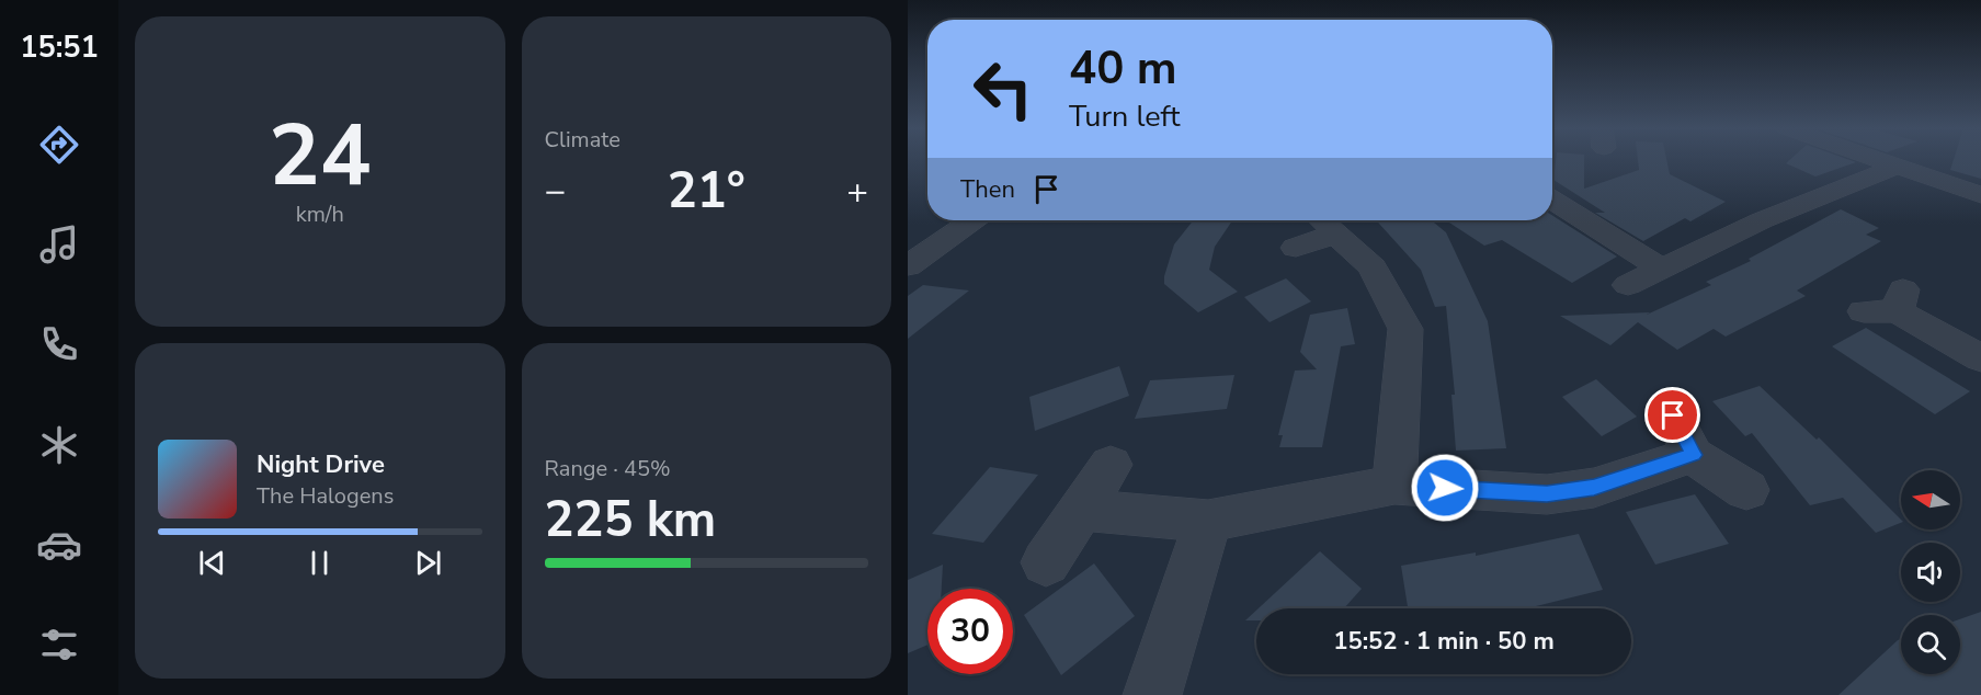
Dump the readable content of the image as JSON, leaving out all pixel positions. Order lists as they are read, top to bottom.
{
  "north": "left",
  "page": {
    "tabs": "15:51",
    "tile": [
      ["24", "km/h"],
      "Climate",
      ["Range · 45%", "225 km"]
    ],
    "turn": ["40 m", "Turn left"],
    "then": "Then",
    "heat": ["−", "21°", "+"],
    "song": ["Night Drive", "The Halogens"],
    "limit": "30",
    "trip": "15:52 · 1 min · 50 m"
  }
}
